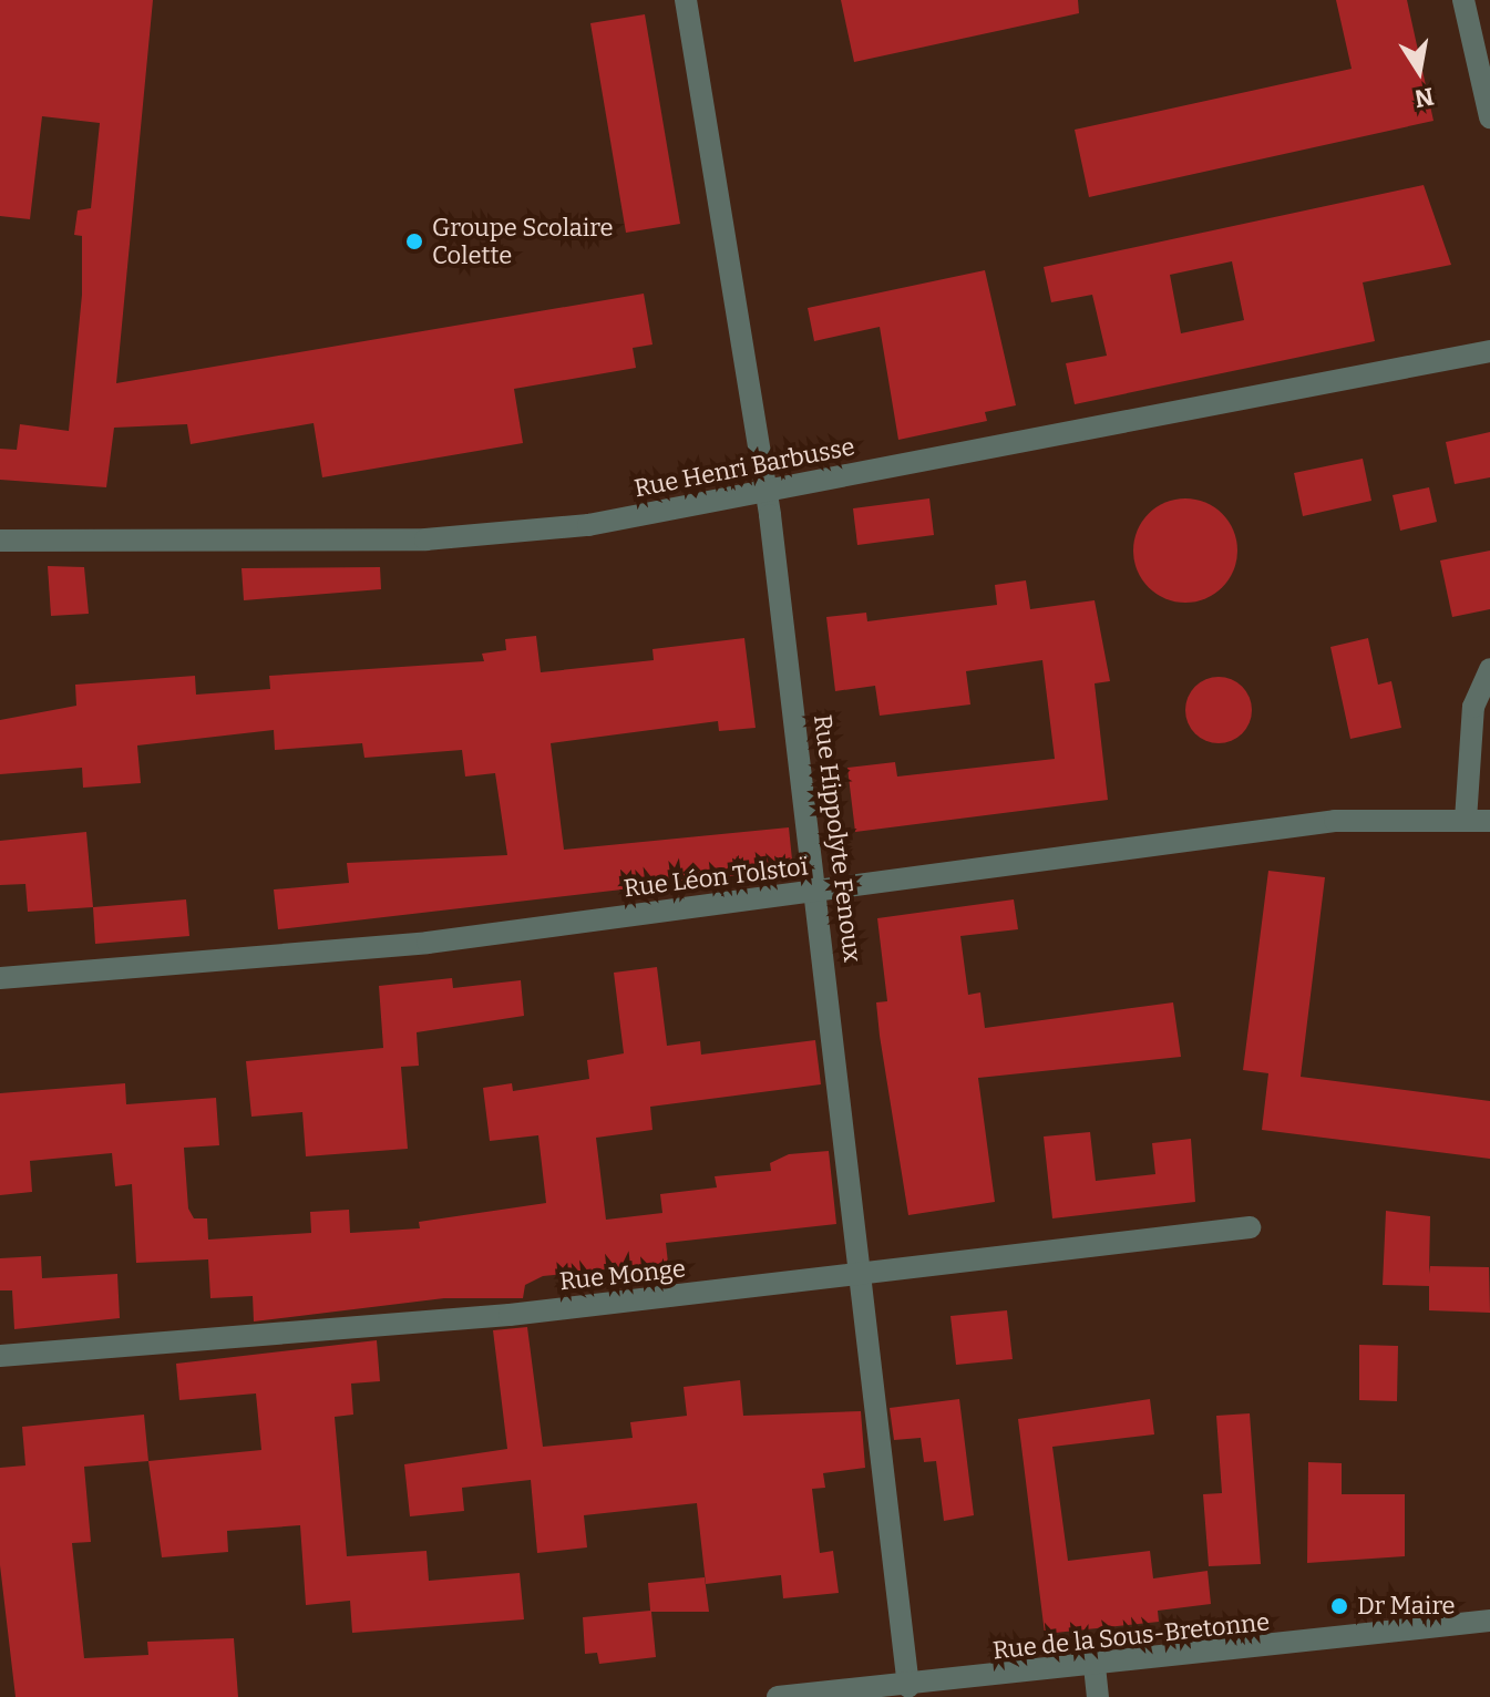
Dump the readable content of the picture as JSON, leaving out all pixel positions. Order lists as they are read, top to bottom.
{
  "streets": {
    "street": [
      "Rue Henri Barbusse",
      "Rue Hippolyte Fenoux",
      "Rue Léon Tolstoï",
      "Rue Monge",
      "Rue de la Sous-Bretonne"
    ]
  },
  "crossings": [
    ["Rue Henri Barbusse", "Rue Hippolyte Fenoux"],
    ["Rue Hippolyte Fenoux", "Rue Léon Tolstoï"],
    ["Rue Hippolyte Fenoux", "Rue Monge"],
    ["Rue Hippolyte Fenoux", "Rue de la Sous-Bretonne"]
  ],
  "places": ["Groupe Scolaire Colette", "Dr Maire"],
  "north": "bottom"
}
